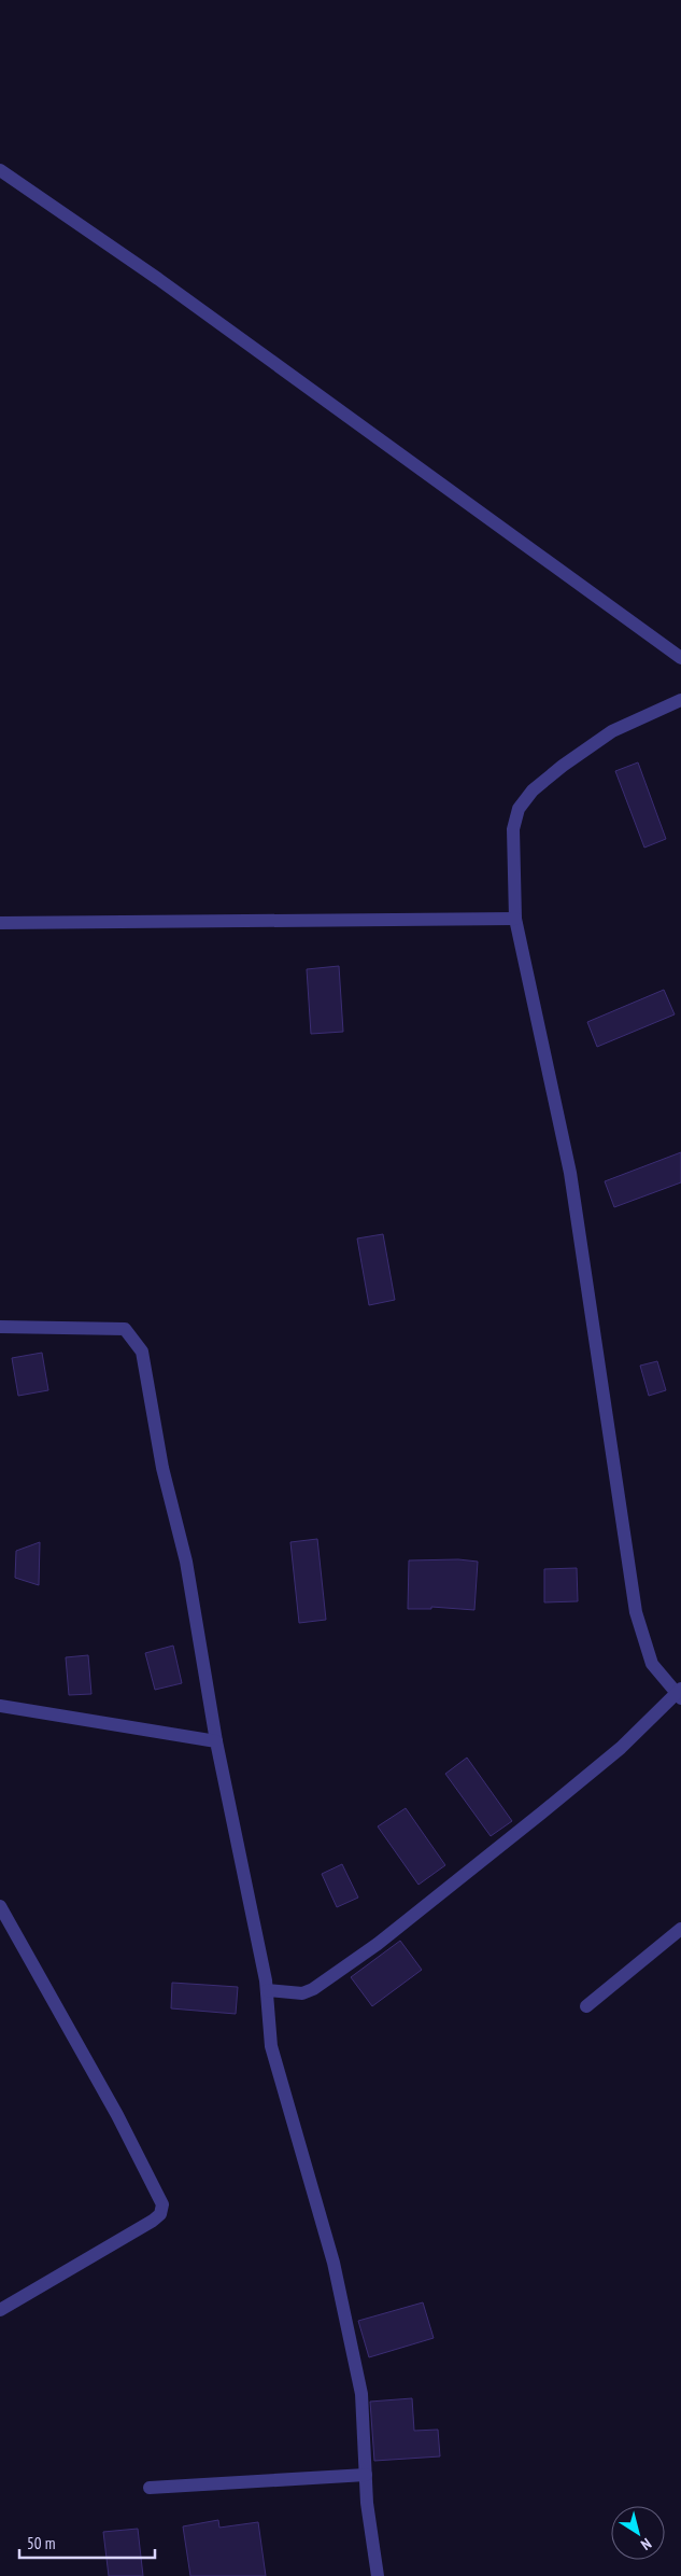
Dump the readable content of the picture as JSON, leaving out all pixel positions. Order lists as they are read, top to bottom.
{
  "scale_bar": "50 m",
  "north": "bottom right"
}
